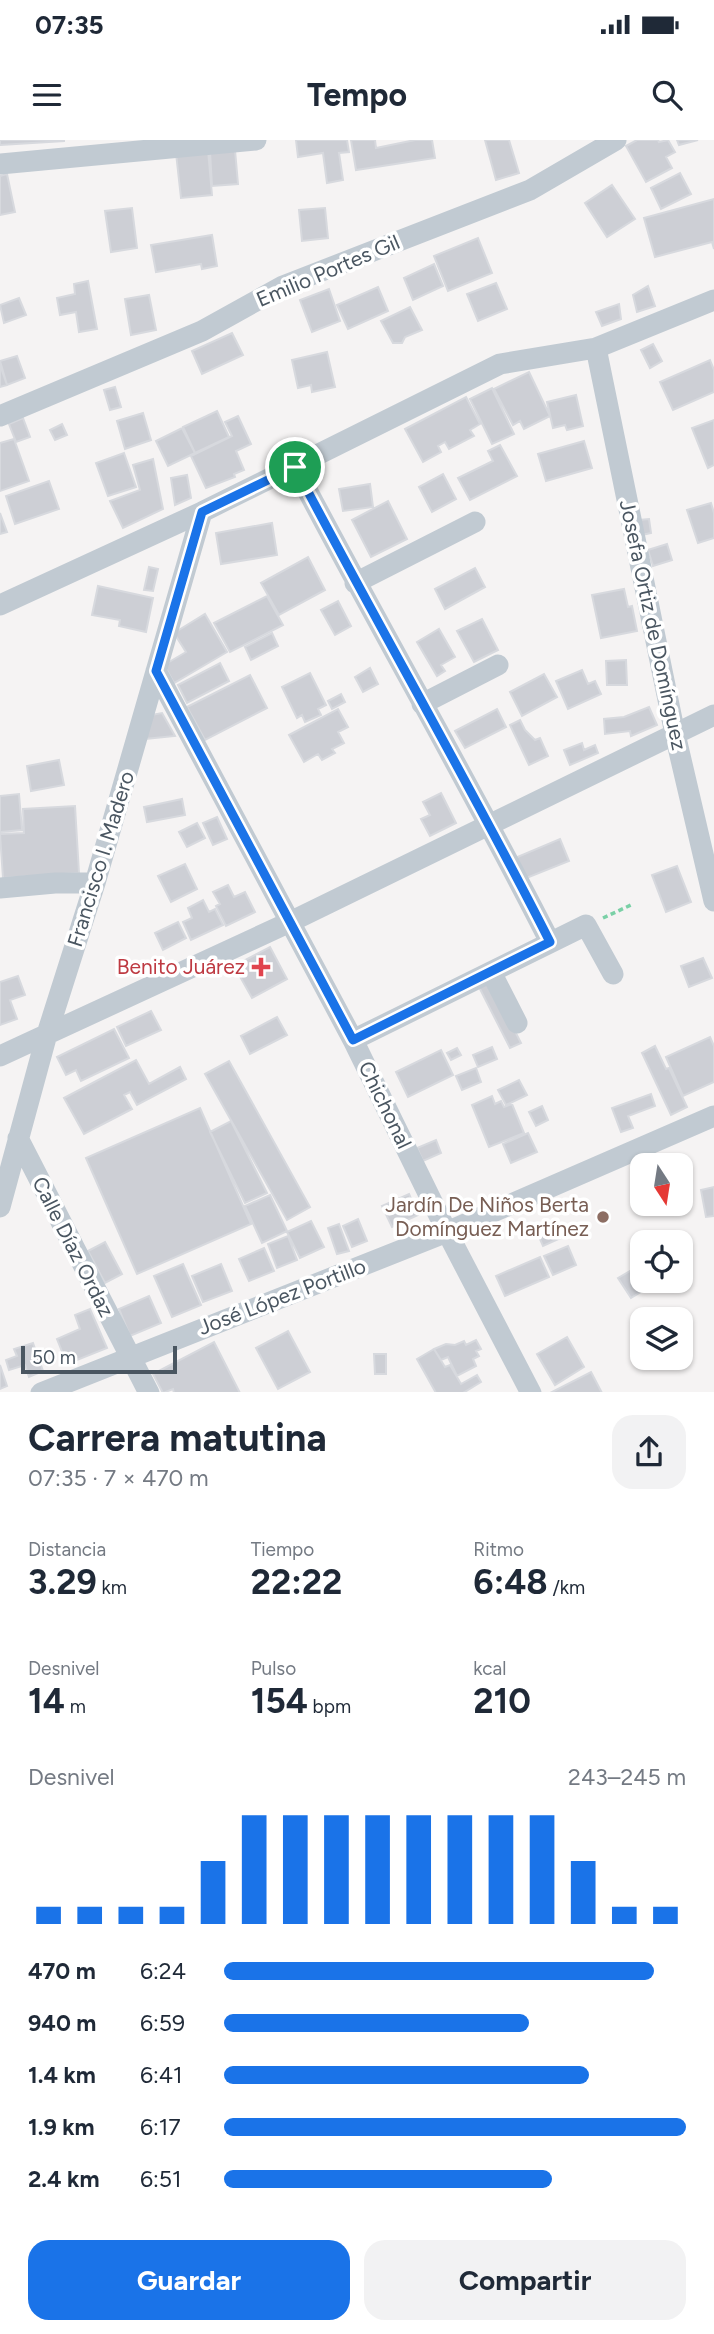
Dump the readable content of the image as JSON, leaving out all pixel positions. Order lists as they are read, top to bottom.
{
  "streets": {
    "street": [
      "Emilio Portes Gil",
      "Josefa Ortiz de Domínguez",
      "Francisco I. Madero",
      "Chichonal",
      "Calle Díaz Ordaz",
      "José López Portillo"
    ]
  },
  "crossings": [
    ["Francisco I. Madero", "Chichonal"],
    ["Francisco I. Madero", "Calle Díaz Ordaz"],
    ["Chichonal", "José López Portillo"],
    ["Calle Díaz Ordaz", "José López Portillo"]
  ],
  "places": {
    "health": ["Benito Juárez"],
    "other": ["Jardín De Niños Berta Domínguez Martínez"]
  },
  "scale_bar": "50 m",
  "north": "bottom",
  "page": {
    "status": "07:35",
    "header": "Tempo",
    "scale": "50 m",
    "heading": ["Carrera matutina", "07:35 · 7 × 470 m"],
    "stats": [
      ["Distancia", "3.29 km"],
      ["Tiempo", "22:22"],
      ["Ritmo", "6:48 /km"],
      ["Desnivel", "14 m"],
      ["Pulso", "154 bpm"],
      ["kcal", "210"]
    ],
    "chart": ["Desnivel", "243–245 m"],
    "list": [
      {
        "name": "470 m",
        "note": "6:24"
      },
      {
        "name": "940 m",
        "note": "6:59"
      },
      {
        "name": "1.4 km",
        "note": "6:41"
      },
      {
        "name": "1.9 km",
        "note": "6:17"
      },
      {
        "name": "2.4 km",
        "note": "6:51"
      }
    ],
    "buttons": ["Guardar", "Compartir"]
  }
}
